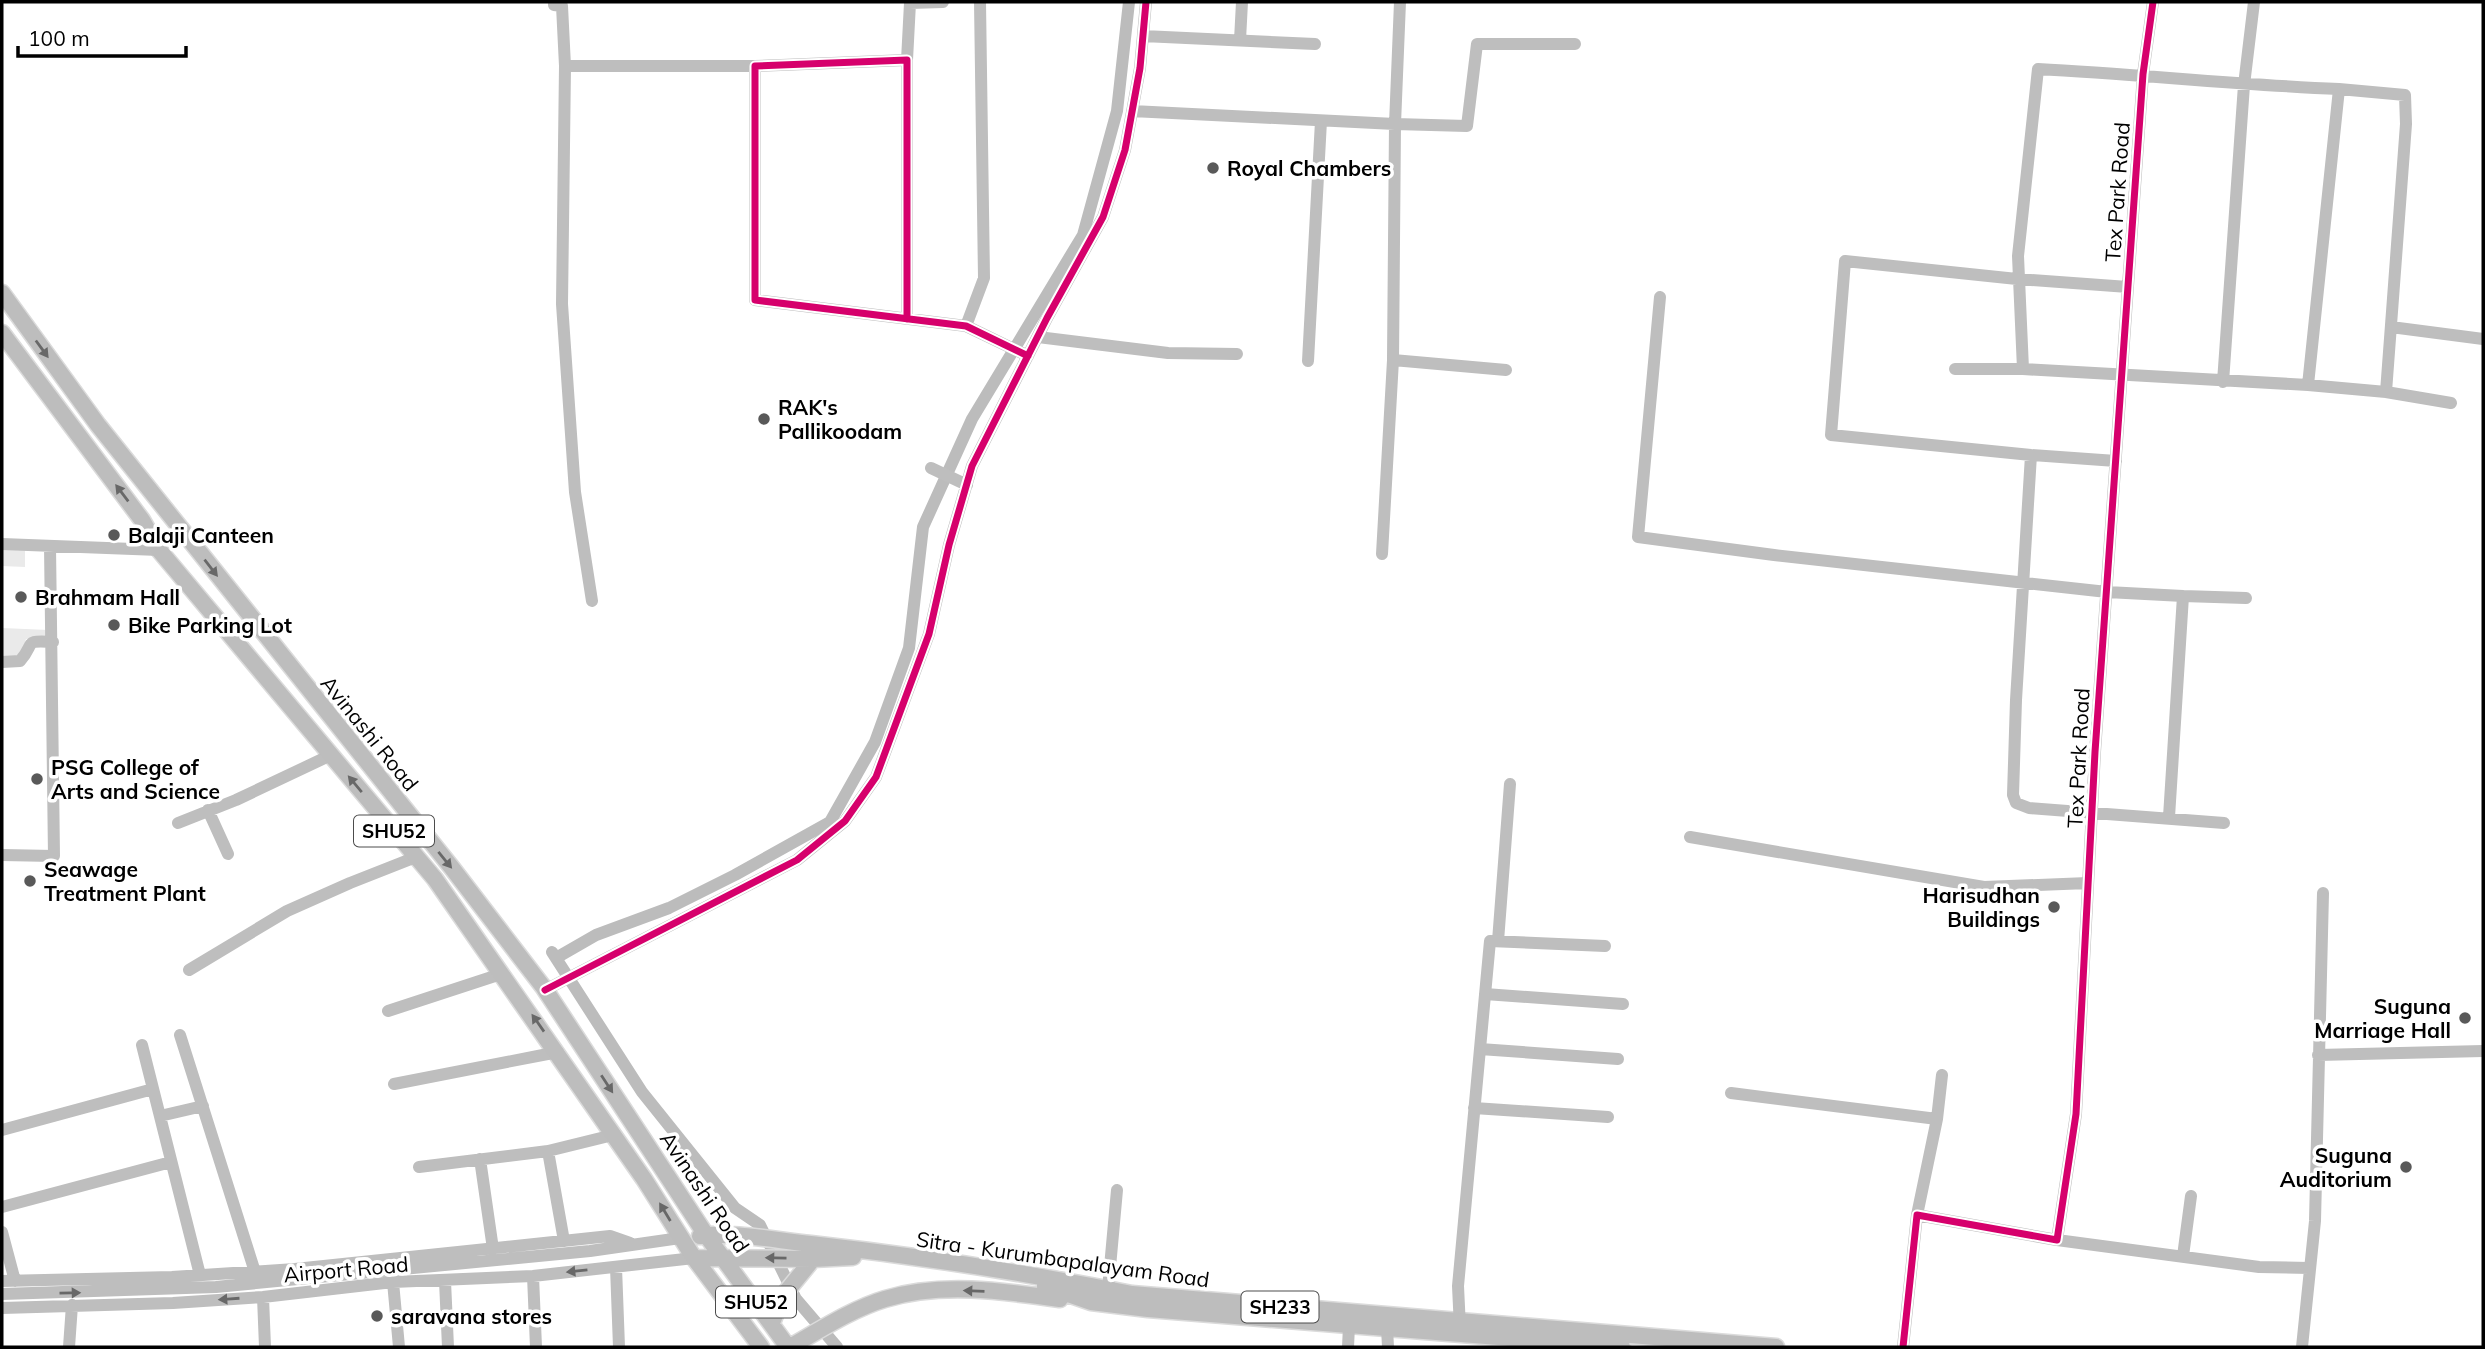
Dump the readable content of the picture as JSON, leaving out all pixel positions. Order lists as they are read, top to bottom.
{
  "streets": {
    "main road": [
      "Avinashi Road",
      "SHU52",
      "Sitra - Kurumbapalayam Road",
      "SH233"
    ],
    "street": ["Tex Park Road", "Airport Road"]
  },
  "crossings": [
    ["Avinashi Road", "Sitra - Kurumbapalayam Road"],
    ["Avinashi Road", "Airport Road"],
    ["Sitra - Kurumbapalayam Road", "Airport Road"]
  ],
  "places": [
    "Royal Chambers",
    "RAK's Pallikoodam",
    "Balaji Canteen",
    "Brahmam Hall",
    "Bike Parking Lot",
    "PSG College of Arts and Science",
    "Seawage Treatment Plant",
    "Harisudhan Buildings",
    "Suguna Marriage Hall",
    "Suguna Auditorium",
    "saravana stores"
  ],
  "scale_bar": "100 m"
}
